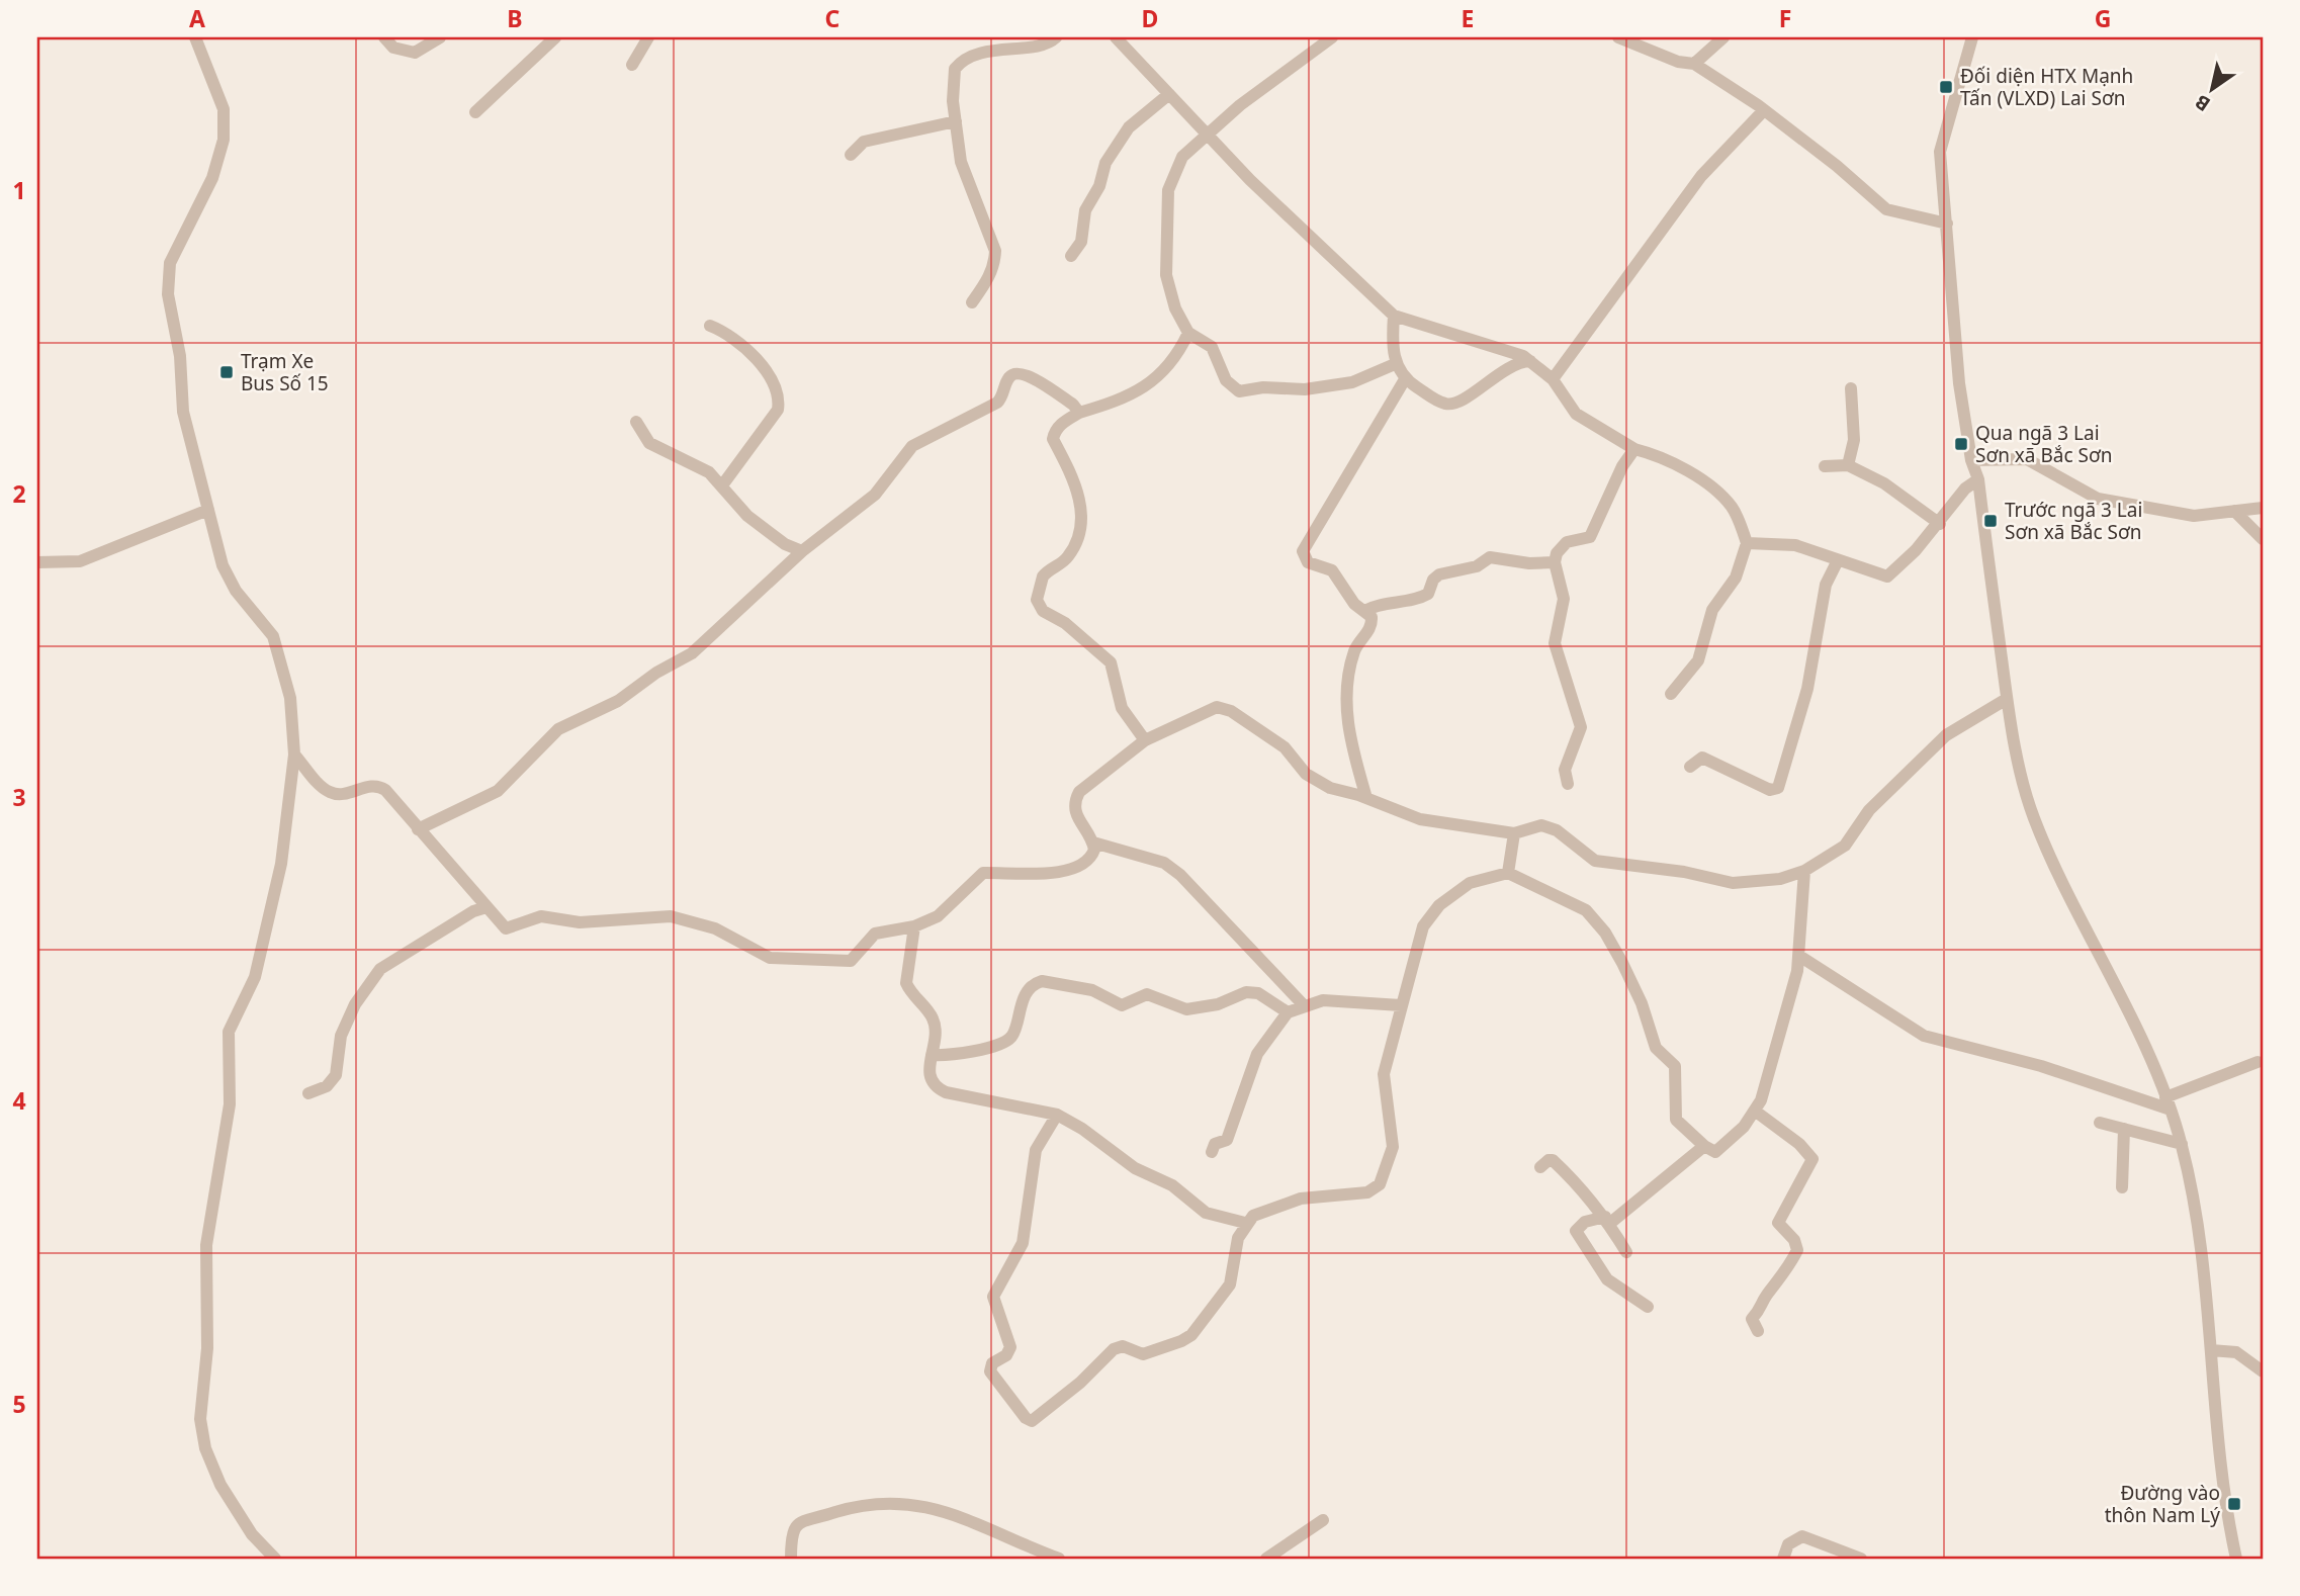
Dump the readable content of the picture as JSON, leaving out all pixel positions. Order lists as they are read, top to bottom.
{
  "places": {
    "transit": [
      "Đối diện HTX Mạnh Tấn (VLXD) Lai Sơn",
      "Trạm Xe Bus Số 15",
      "Qua ngã 3 Lai Sơn xã Bắc Sơn",
      "Trước ngã 3 Lai Sơn xã Bắc Sơn",
      "Đường vào thôn Nam Lý"
    ]
  },
  "north": "bottom left",
  "grid": {
    "columns": [
      "A",
      "B",
      "C",
      "D",
      "E",
      "F",
      "G"
    ],
    "rows": [
      "1",
      "2",
      "3",
      "4",
      "5"
    ]
  }
}
